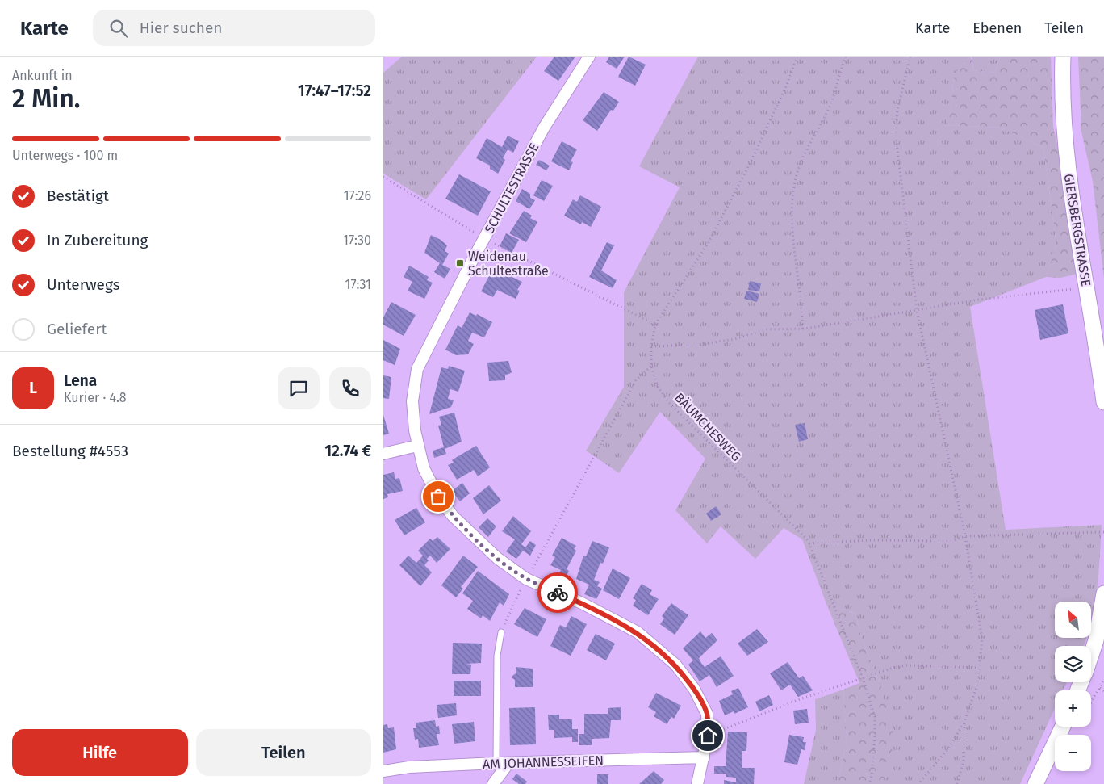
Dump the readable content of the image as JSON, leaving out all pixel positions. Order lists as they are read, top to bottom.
{
  "streets": {
    "street": ["SCHULTESTRASSE", "GIERSBERGSTRASSE", "AM JOHANNESSEIFEN"],
    "path": ["BÄUMCHESWEG"]
  },
  "crossings": [
    ["SCHULTESTRASSE", "AM JOHANNESSEIFEN"]
  ],
  "places": {
    "transit": ["Weidenau Schultestraße"]
  },
  "north": "top left",
  "page": {
    "header": "Karte",
    "search": "Hier suchen",
    "nav": ["Karte", "Ebenen", "Teilen"],
    "heading": ["2 Min.", "Ankunft in", "17:47–17:52"],
    "panel": [
      "Lena",
      "Kurier · 4.8",
      "Bestellung #4553",
      "12.74 €"
    ],
    "bar": "Unterwegs · 100 m",
    "list": [
      ["Bestätigt", "17:26"],
      ["In Zubereitung", "17:30"],
      ["Unterwegs", "17:31"],
      "Geliefert"
    ],
    "round": "L",
    "map_buttons": ["+", "−"],
    "buttons": ["Hilfe", "Teilen"]
  }
}
